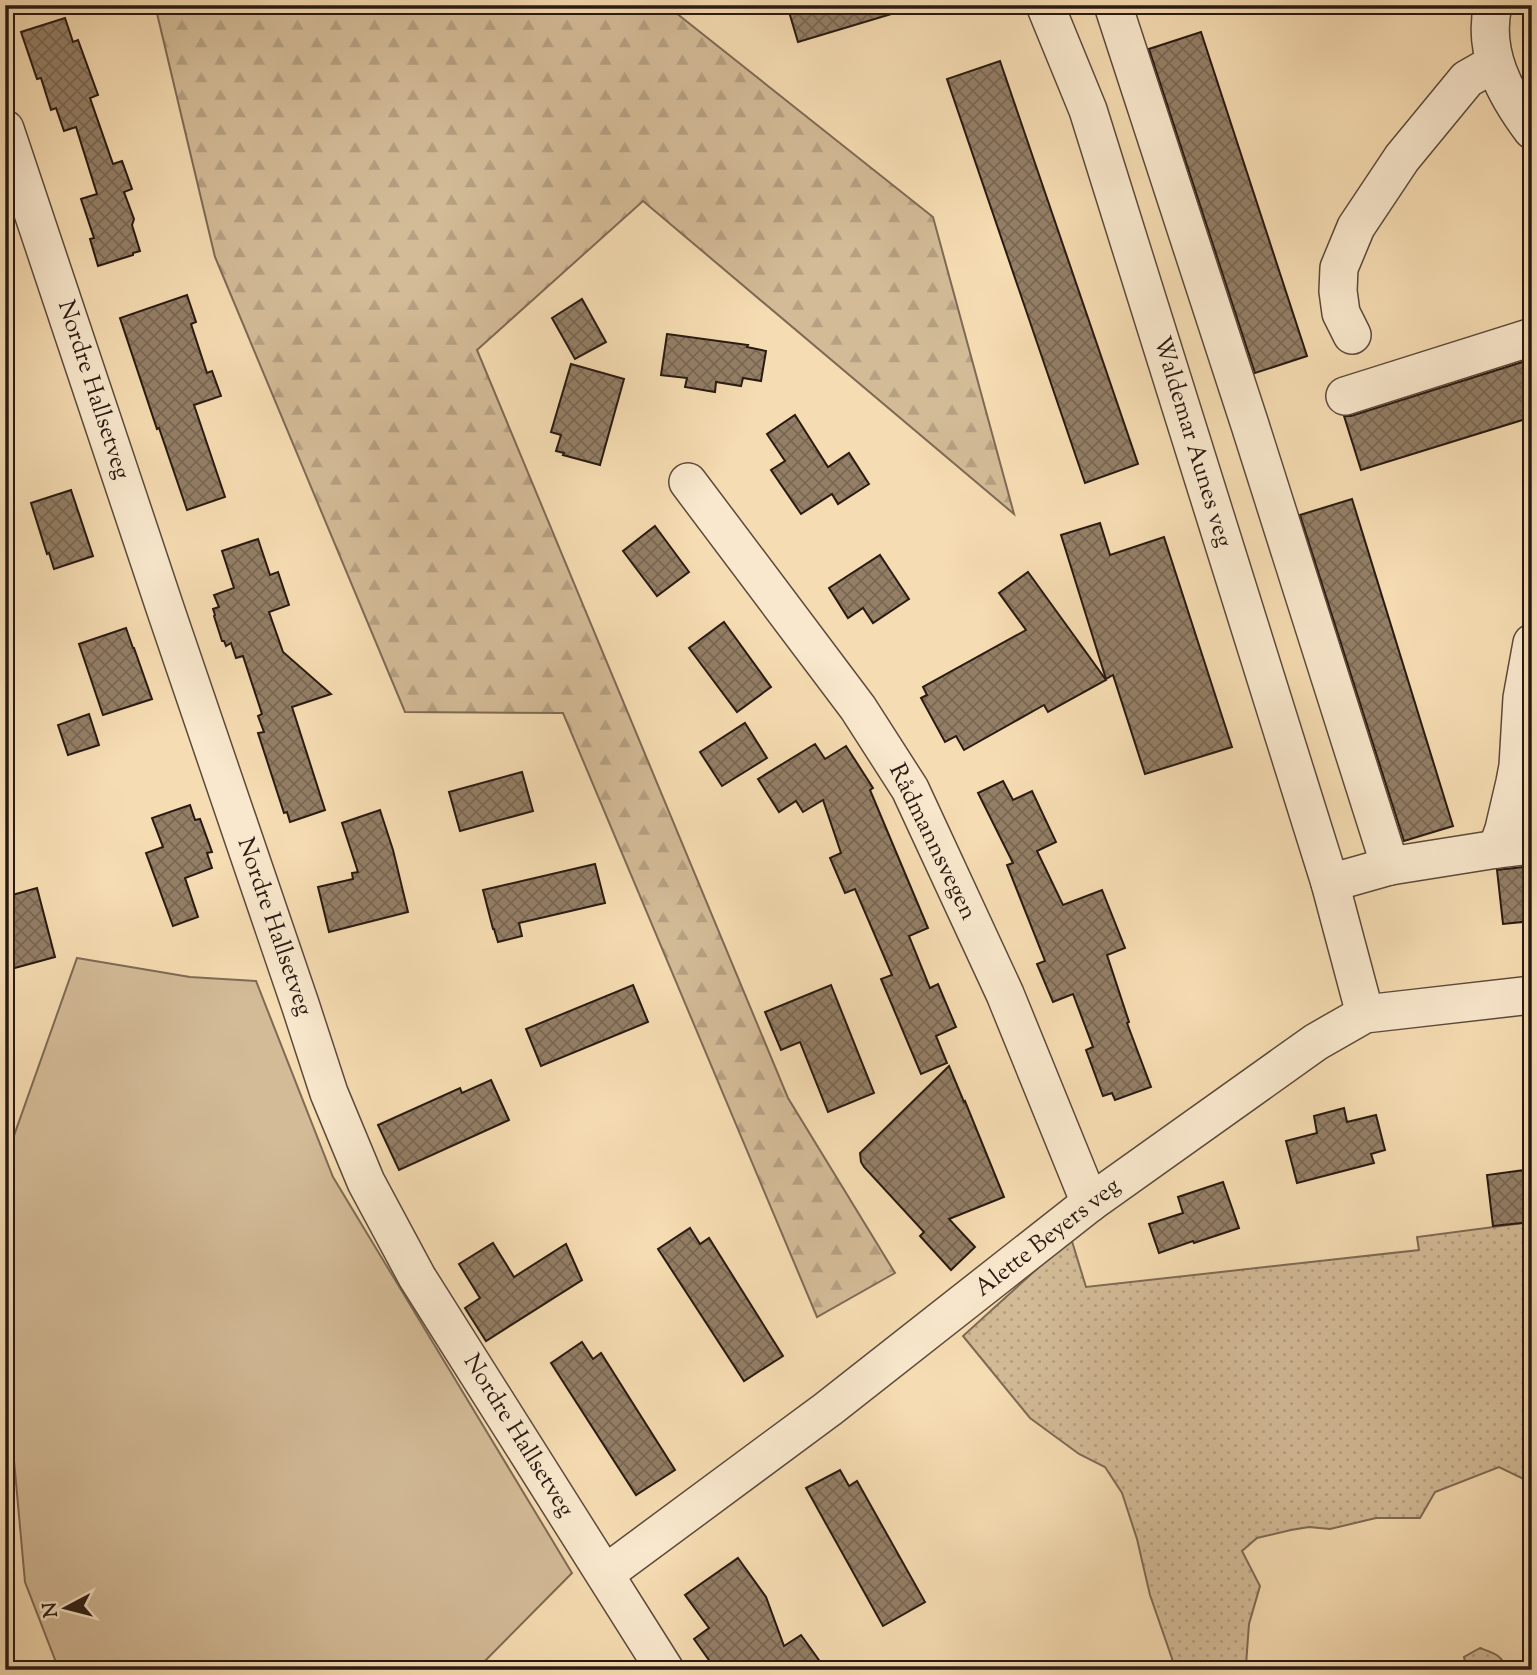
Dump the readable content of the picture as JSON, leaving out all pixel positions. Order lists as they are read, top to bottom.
{
  "streets": {
    "street": [
      "Nordre Hallsetveg",
      "Waldemar Aunes veg",
      "Rådmannsvegen",
      "Alette Beyers veg"
    ]
  },
  "crossings": [
    ["Nordre Hallsetveg", "Alette Beyers veg"],
    ["Waldemar Aunes veg", "Alette Beyers veg"],
    ["Rådmannsvegen", "Alette Beyers veg"]
  ],
  "north": "left"
}
